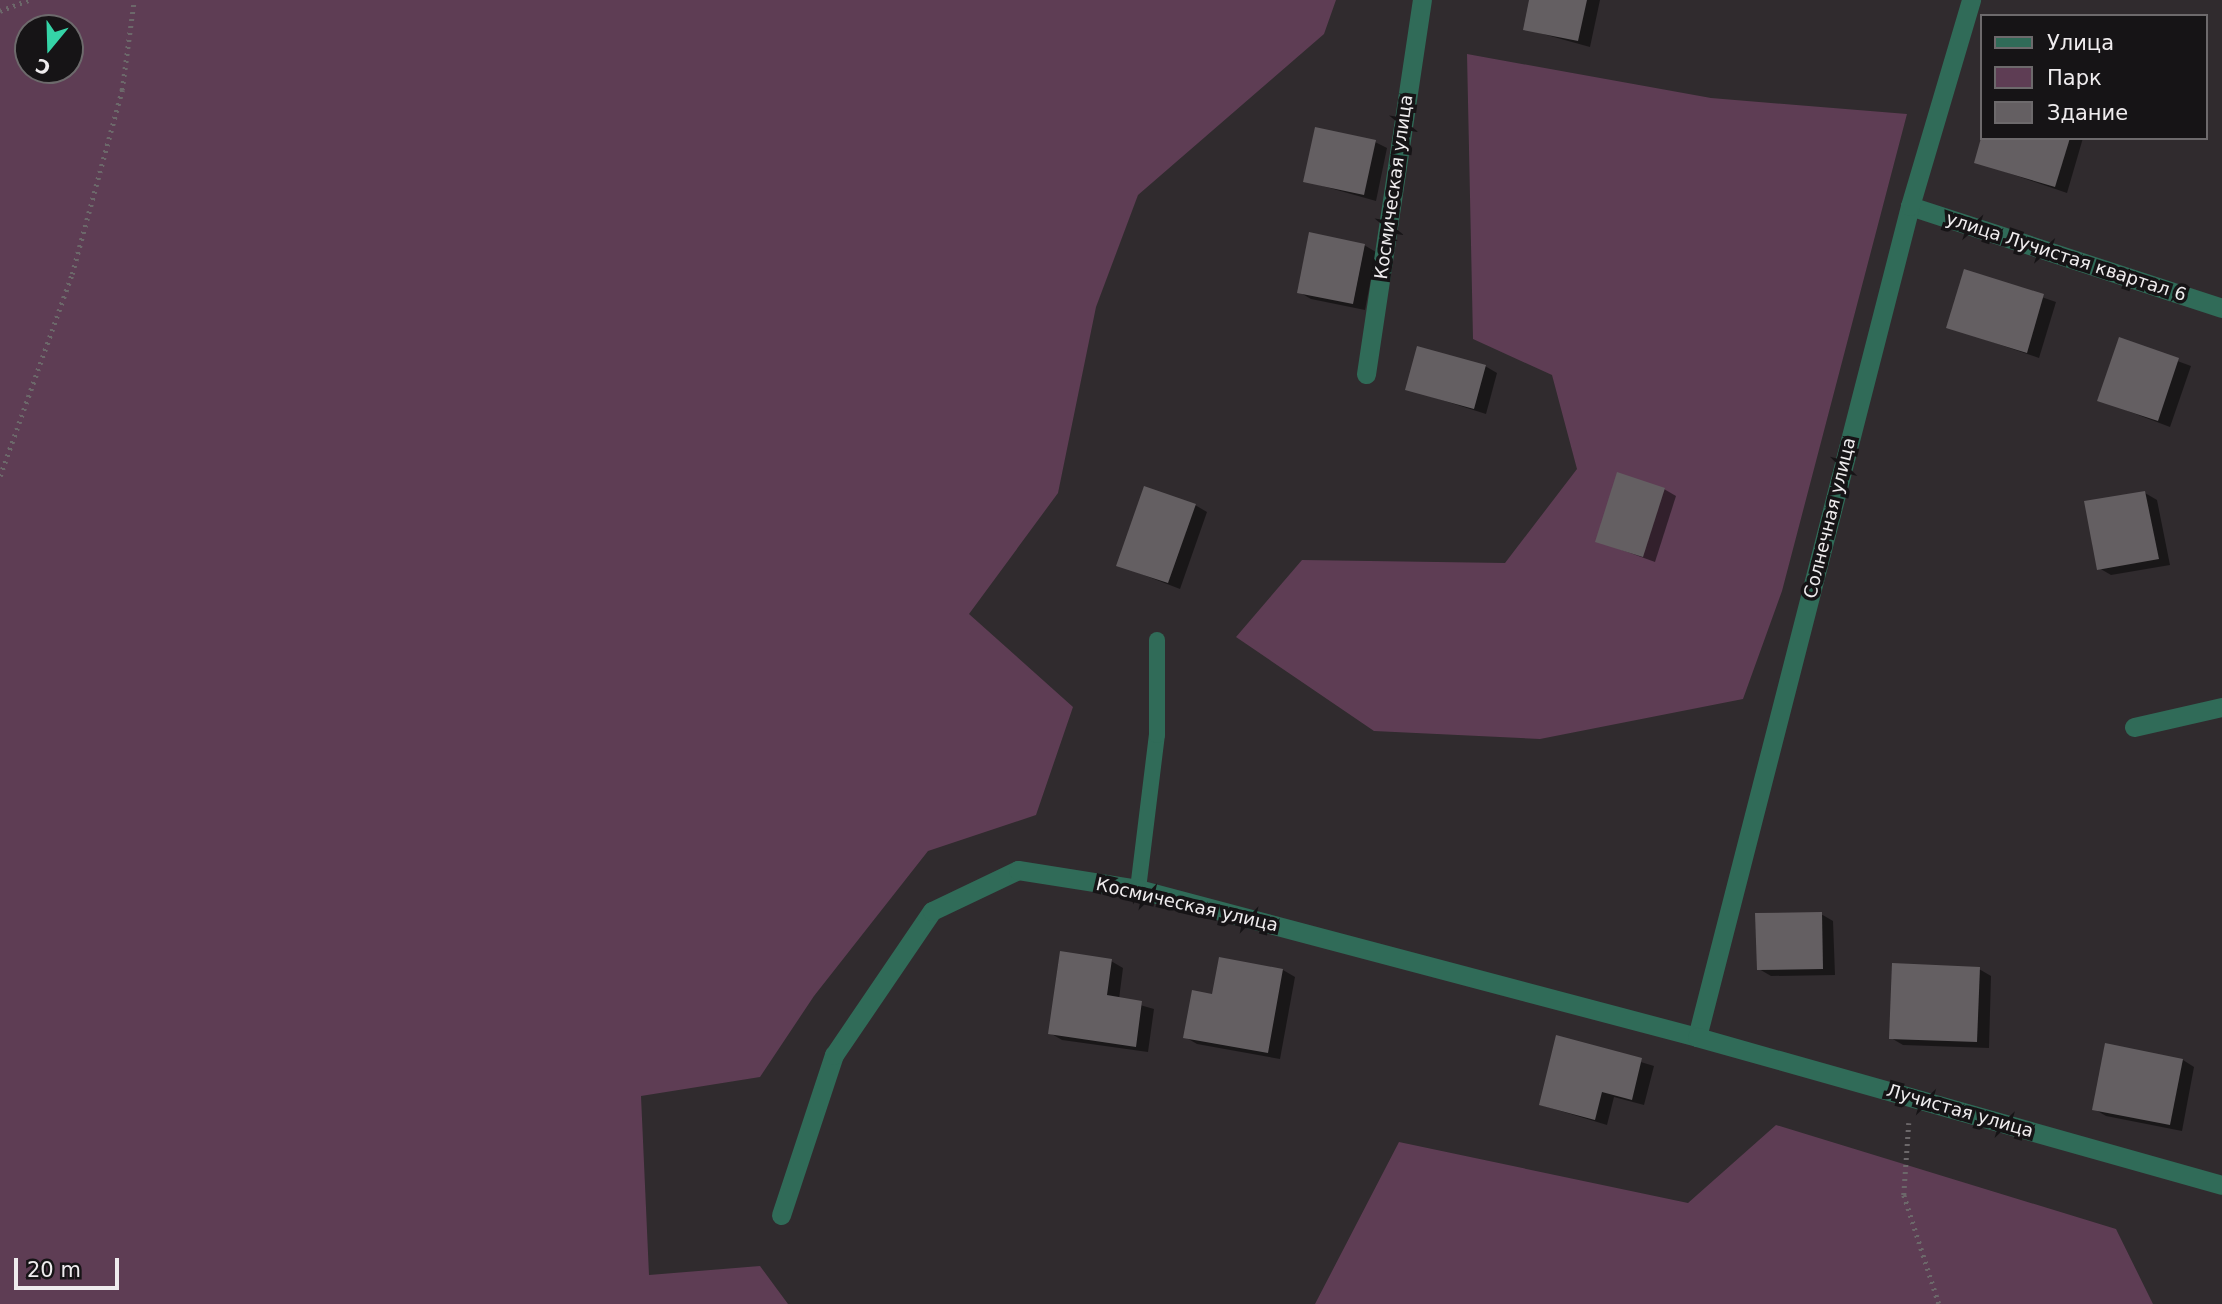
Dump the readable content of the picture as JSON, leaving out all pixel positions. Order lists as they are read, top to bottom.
{
  "streets": {
    "street": [
      "Космическая улица",
      "улица Лучистая квартал 6",
      "Солнечная улица",
      "Лучистая улица"
    ]
  },
  "crossings": [
    ["Космическая улица", "Солнечная улица"],
    ["Космическая улица", "Лучистая улица"],
    ["улица Лучистая квартал 6", "Солнечная улица"],
    ["Солнечная улица", "Лучистая улица"]
  ],
  "legend": ["Улица", "Парк", "Здание"],
  "scale_bar": "20 m",
  "north": "bottom"
}
